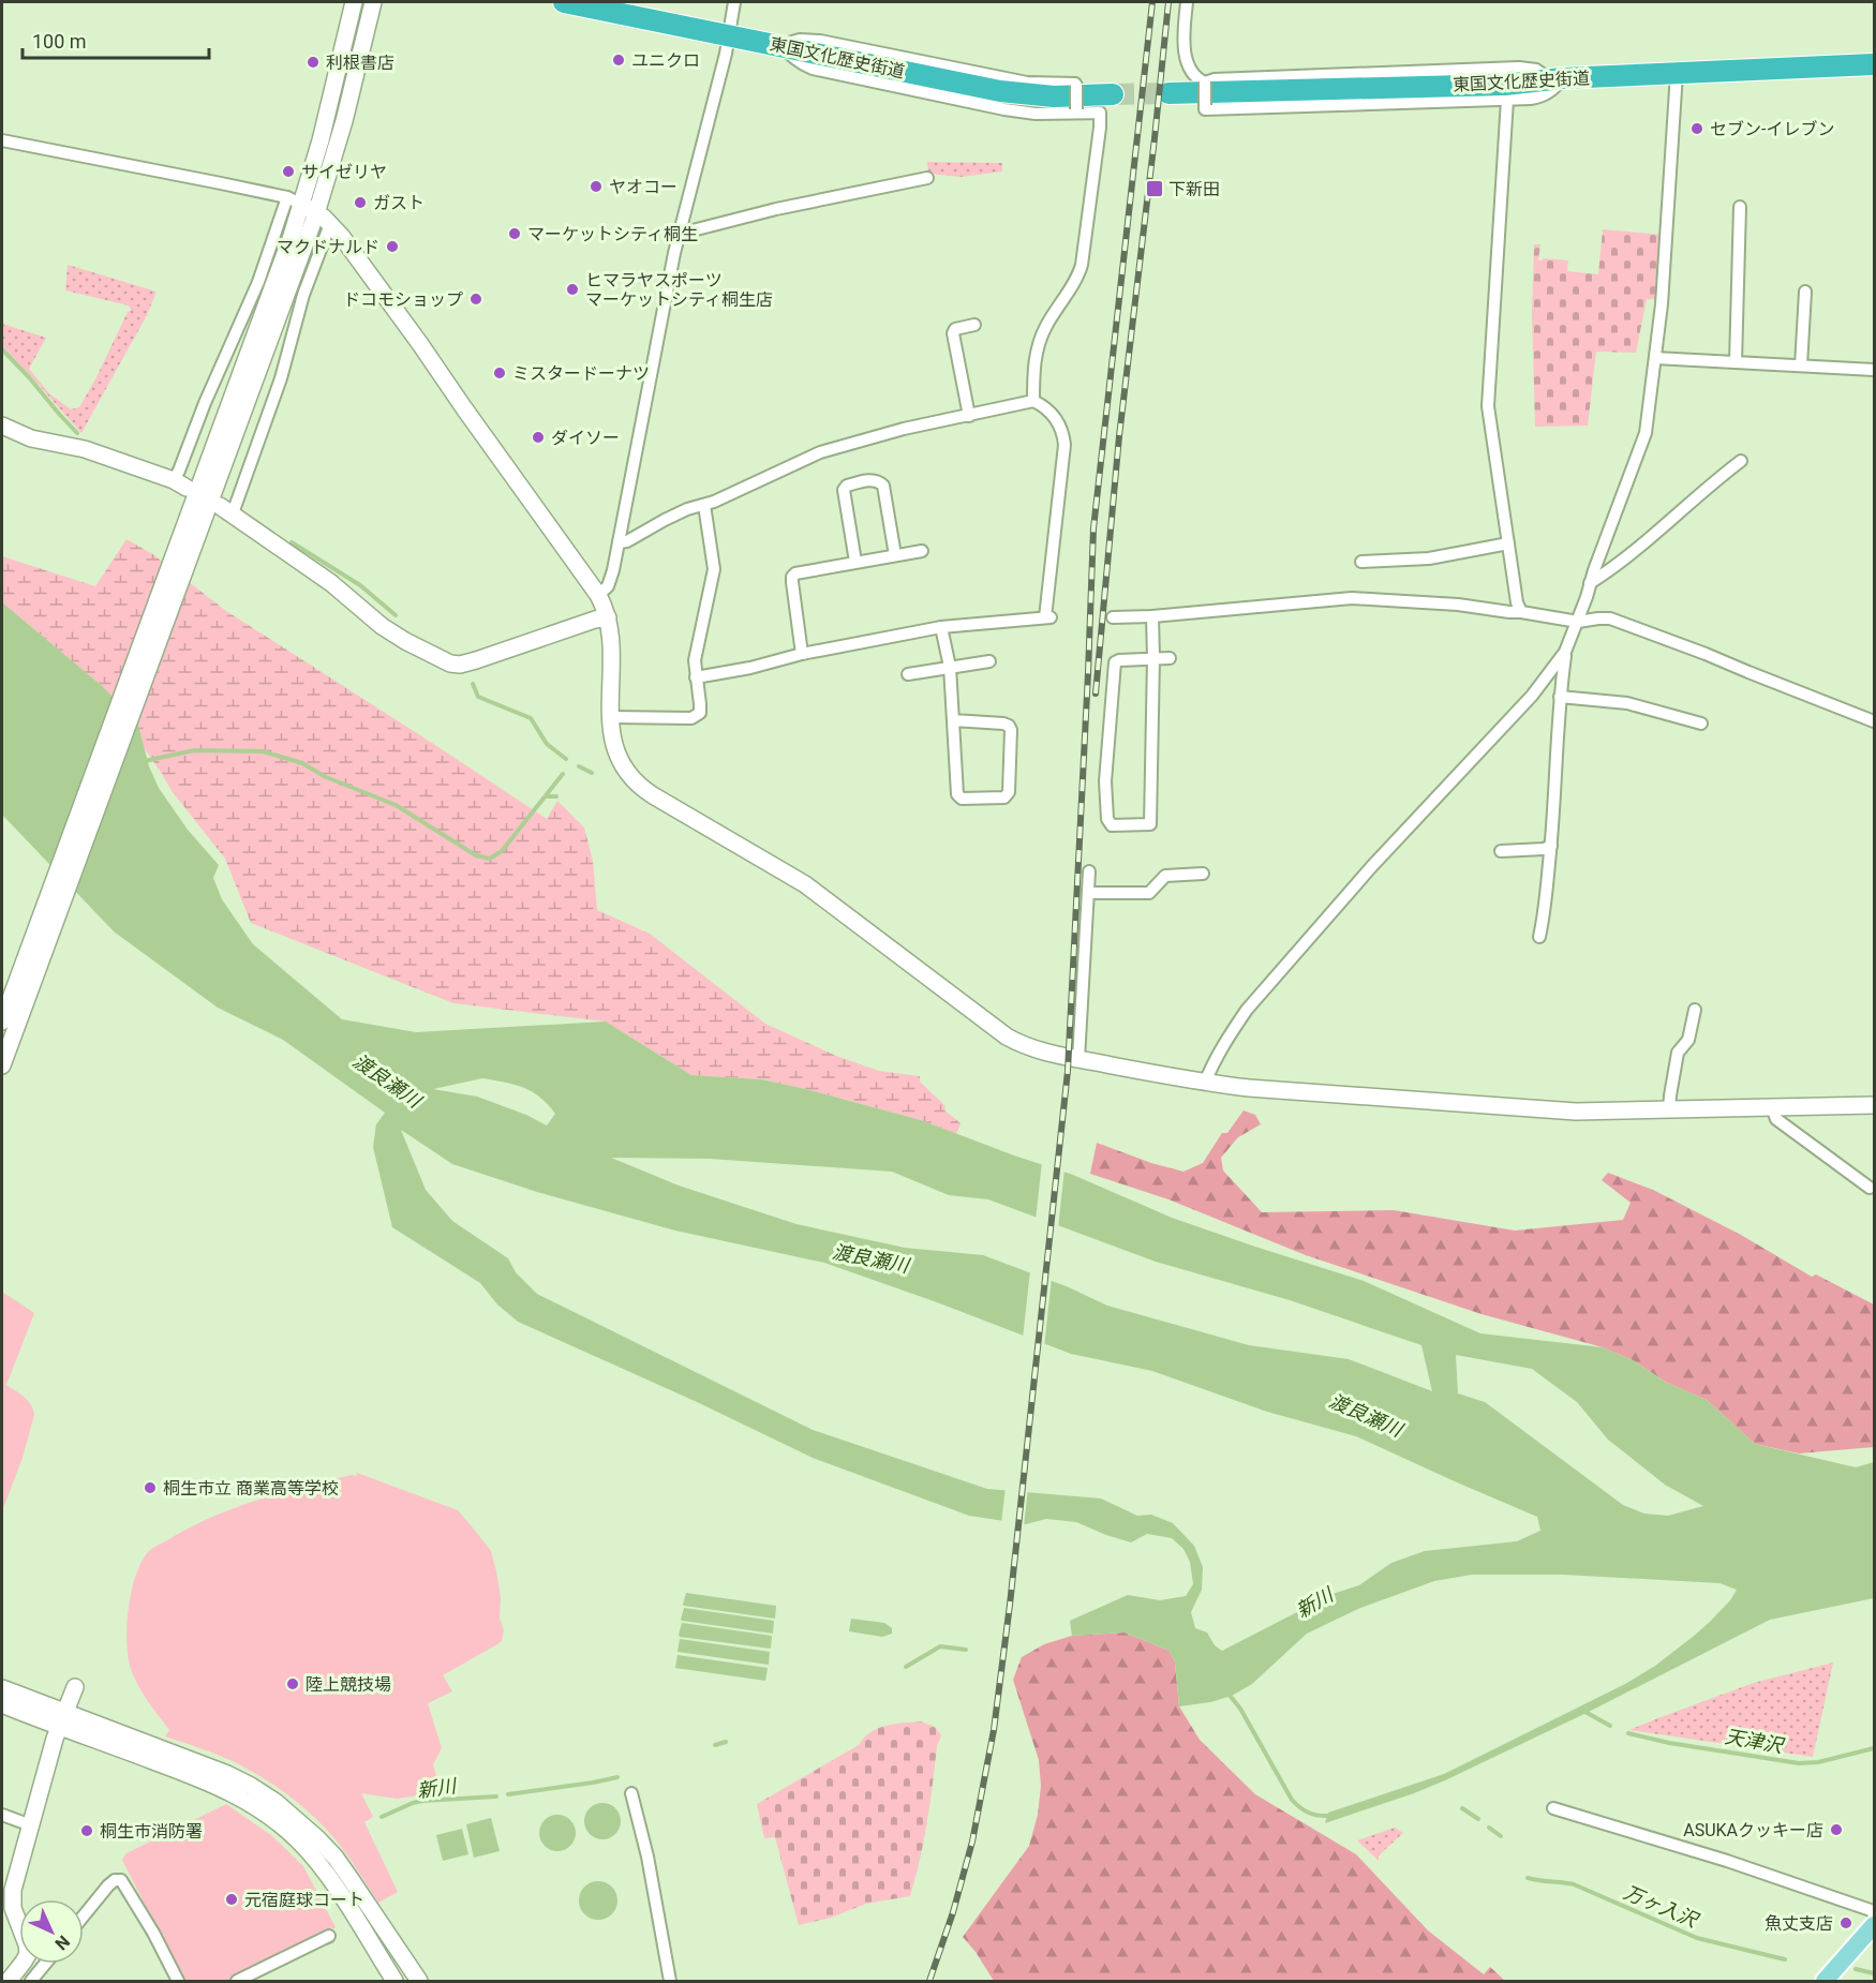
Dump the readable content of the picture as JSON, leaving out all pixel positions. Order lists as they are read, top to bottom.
{
  "streets": {
    "highway": ["東国文化歴史街道"]
  },
  "water": [
    "渡良瀬川",
    "新川",
    "天津沢",
    "万ヶ入沢"
  ],
  "places": {
    "other": [
      "ユニクロ",
      "利根書店",
      "セブン-イレブン",
      "サイゼリヤ",
      "ヤオコー",
      "ガスト",
      "マーケットシティ桐生",
      "マクドナルド",
      "ヒマラヤスポーツ マーケットシティ桐生店",
      "ドコモショップ",
      "ミスタードーナツ",
      "ダイソー",
      "桐生市立 商業高等学校",
      "陸上競技場",
      "ASUKAクッキー店",
      "桐生市消防署",
      "元宿庭球コート",
      "魚丈支店"
    ],
    "transit": ["下新田"]
  },
  "scale_bar": "100 m",
  "north": "bottom right"
}
